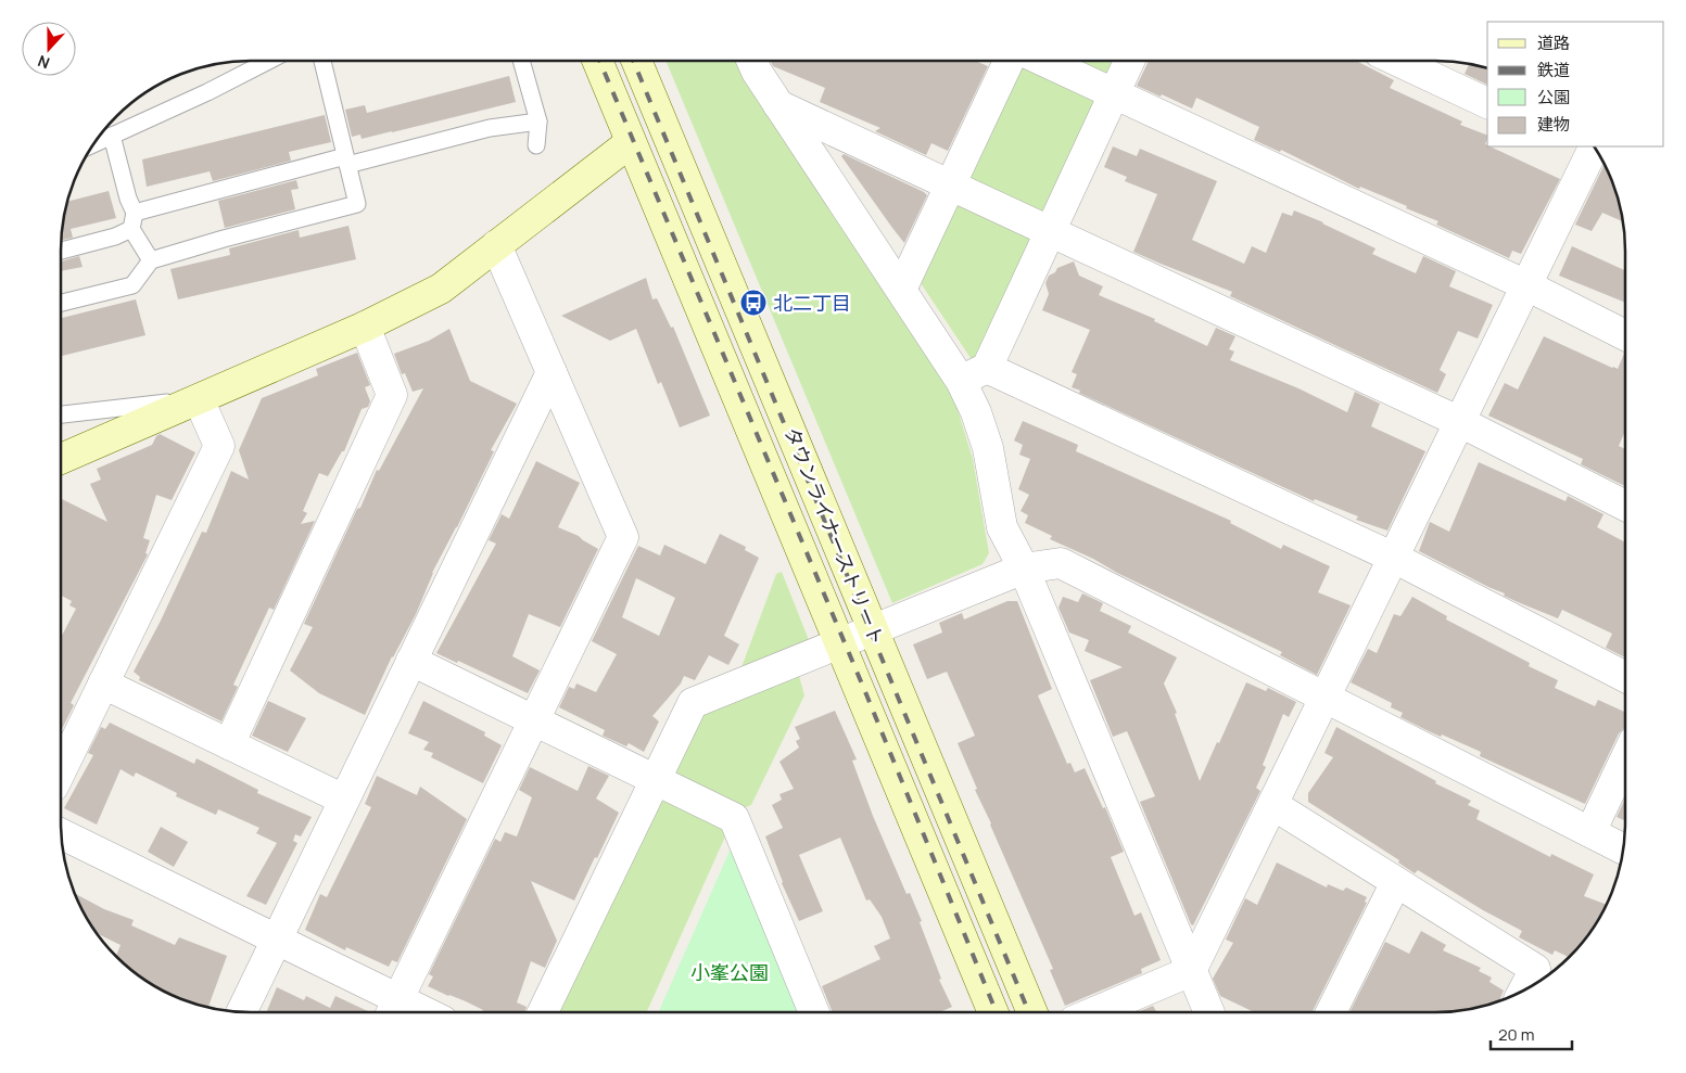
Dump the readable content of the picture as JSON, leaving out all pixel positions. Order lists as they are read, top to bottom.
{
  "streets": {
    "street": ["タウンライナーストリート"]
  },
  "parks": ["小峯公園"],
  "places": {
    "bus stop": ["北二丁目"]
  },
  "legend": [
    "道路",
    "鉄道",
    "公園",
    "建物"
  ],
  "scale_bar": "20 m",
  "north": "bottom"
}
